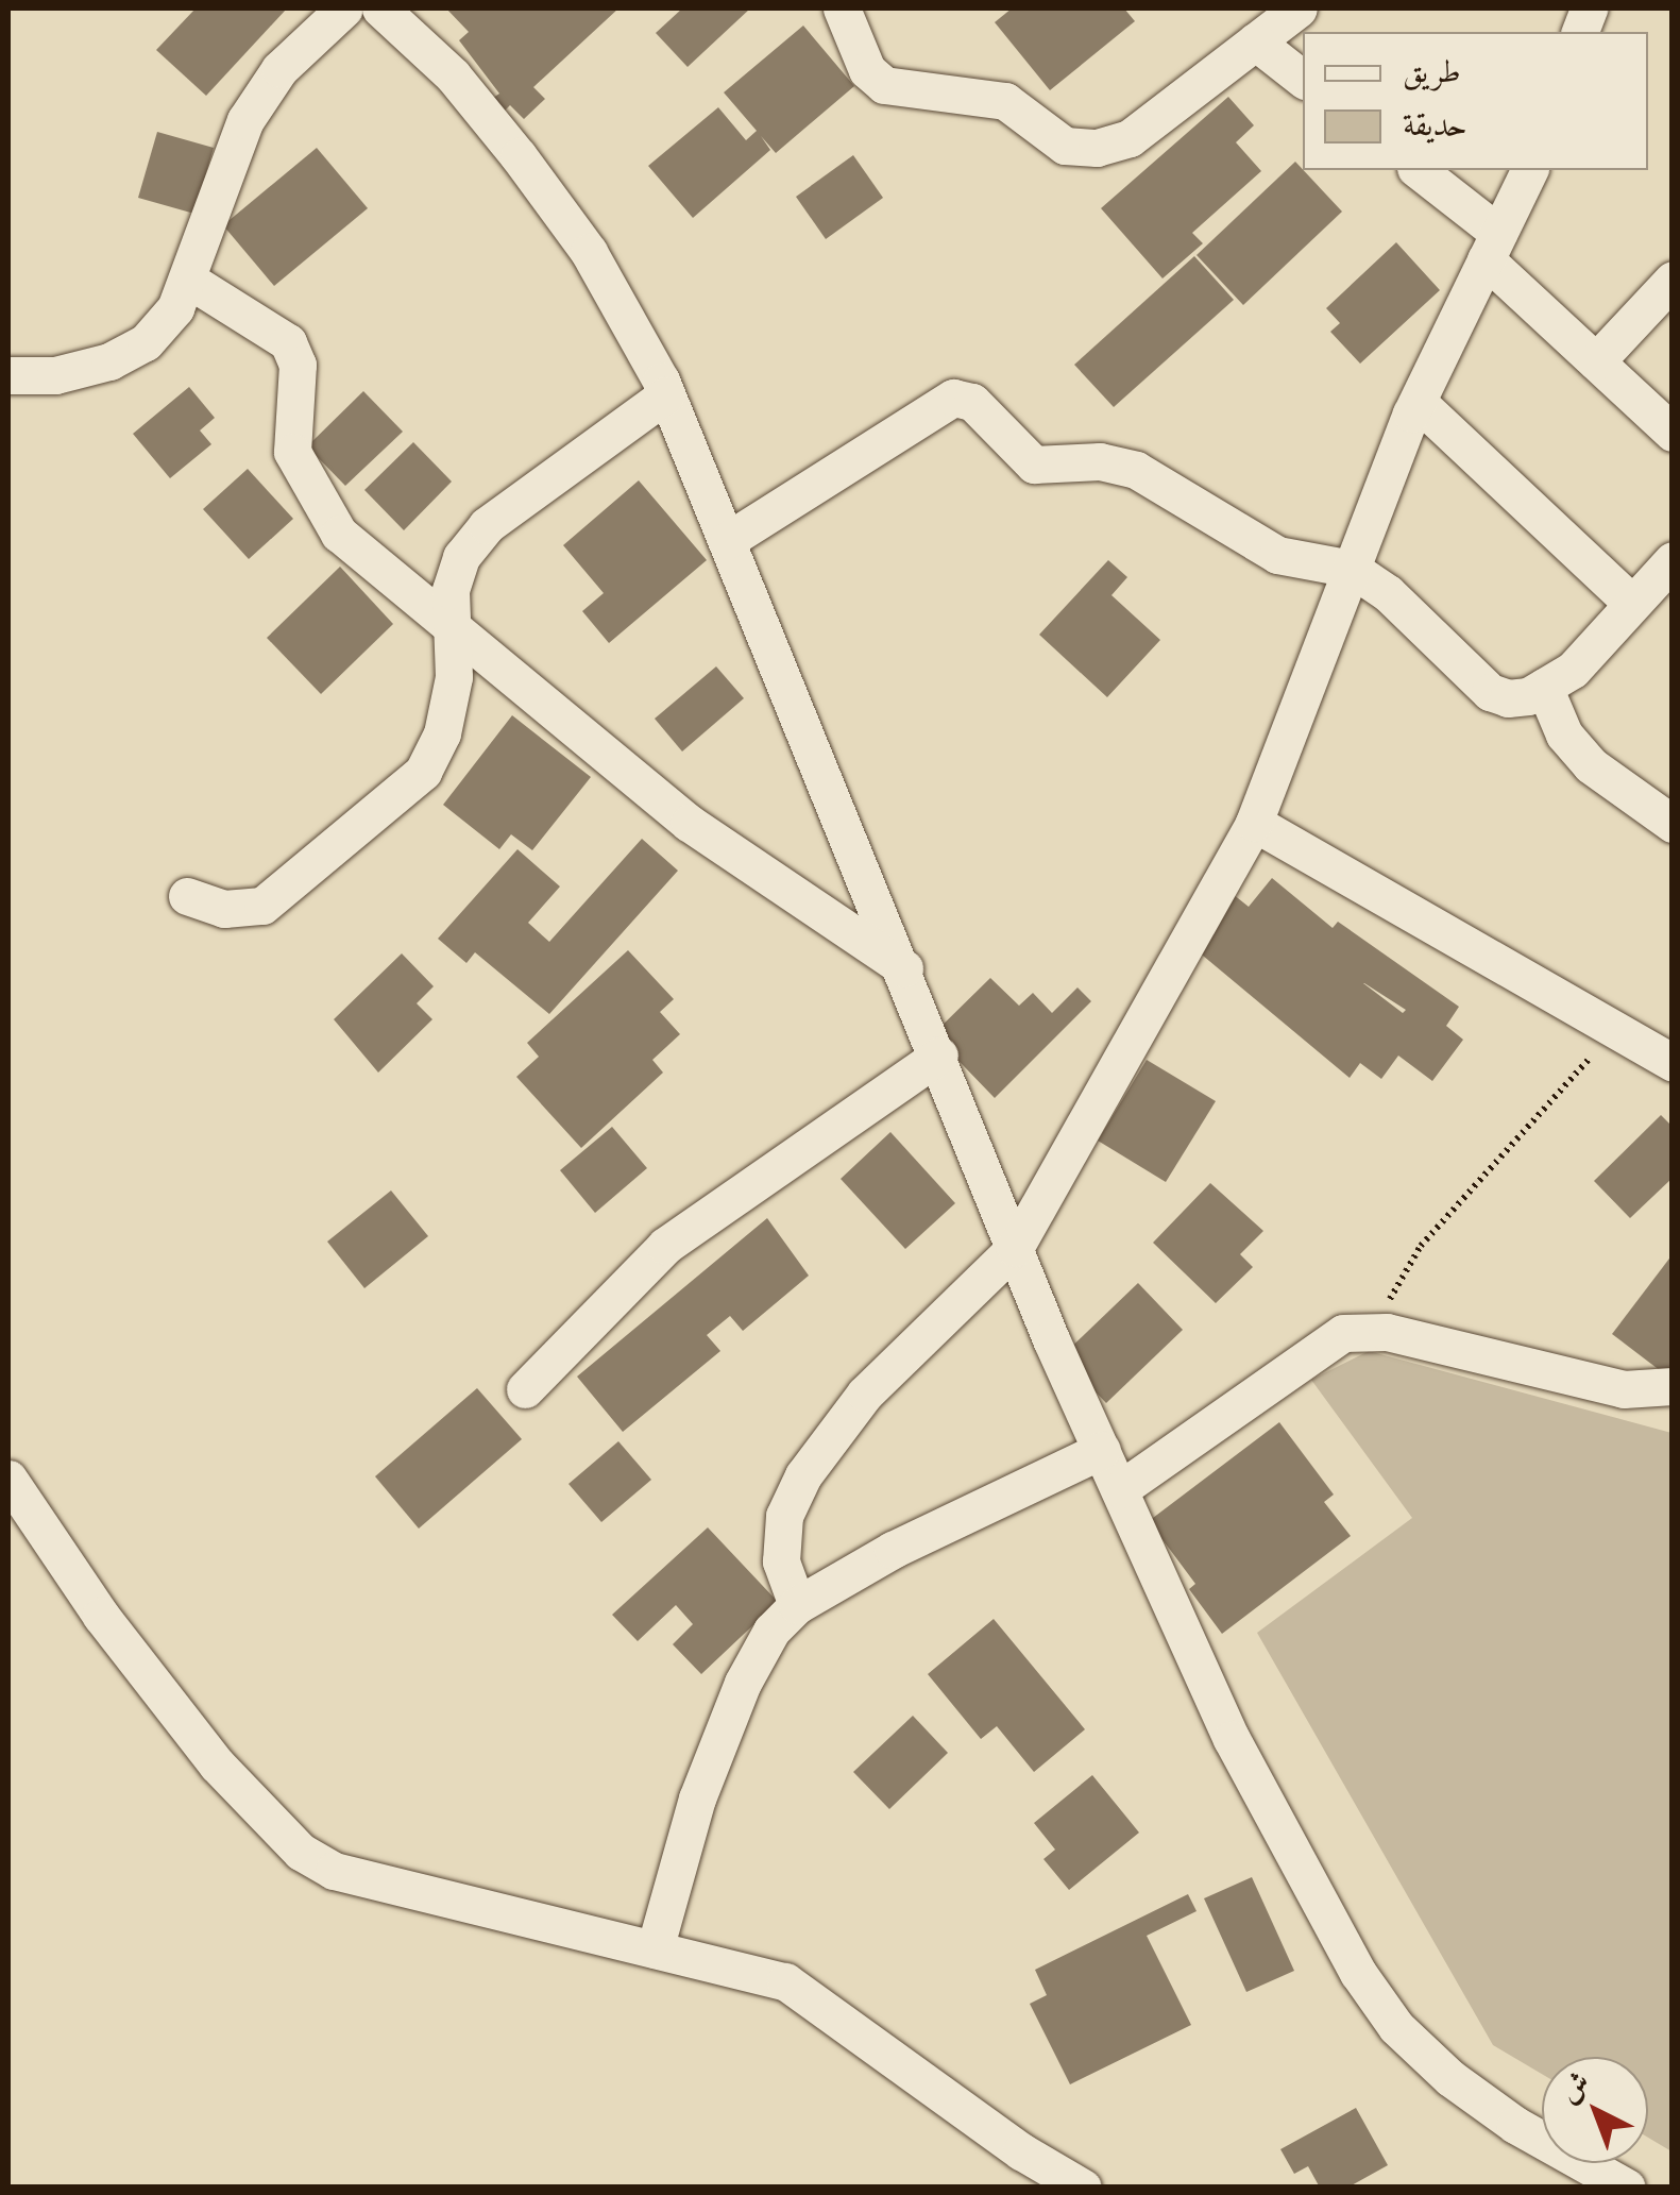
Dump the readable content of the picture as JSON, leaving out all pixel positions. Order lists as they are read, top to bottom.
{
  "legend": ["طريق", "حديقة"],
  "north": "top left"
}
